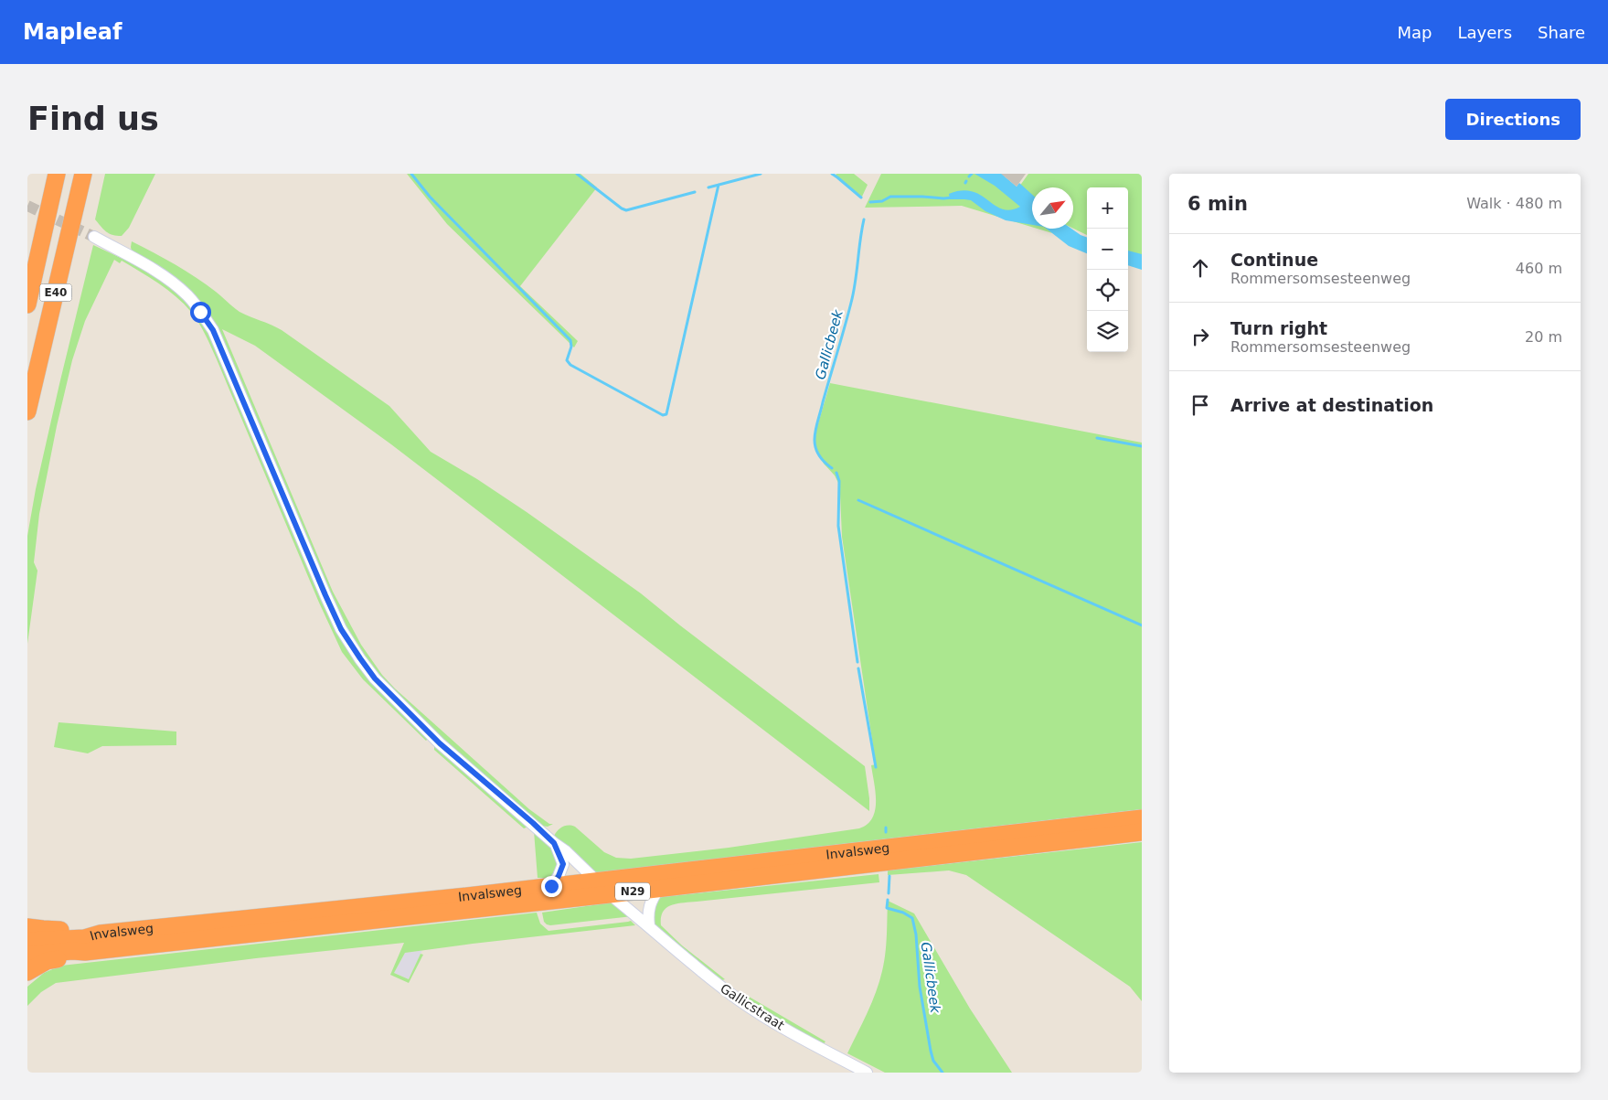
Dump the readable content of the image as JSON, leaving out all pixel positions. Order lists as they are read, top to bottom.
{
  "streets": {
    "highway": ["E40", "Invalsweg", "N29"],
    "street": ["Gallicstraat"]
  },
  "crossings": [
    ["Invalsweg", "Gallicstraat"]
  ],
  "water": ["Gallicbeek"],
  "north": "top right",
  "page": {
    "header": "Mapleaf",
    "nav": ["Map", "Layers", "Share"],
    "buttons": "Directions",
    "title": "Find us",
    "heading": ["6 min", "Walk · 480 m"],
    "map_buttons": ["+", "−"],
    "list": [
      ["Continue", "Rommersomsesteenweg", "460 m"],
      ["Turn right", "Rommersomsesteenweg", "20 m"],
      "Arrive at destination"
    ]
  }
}
